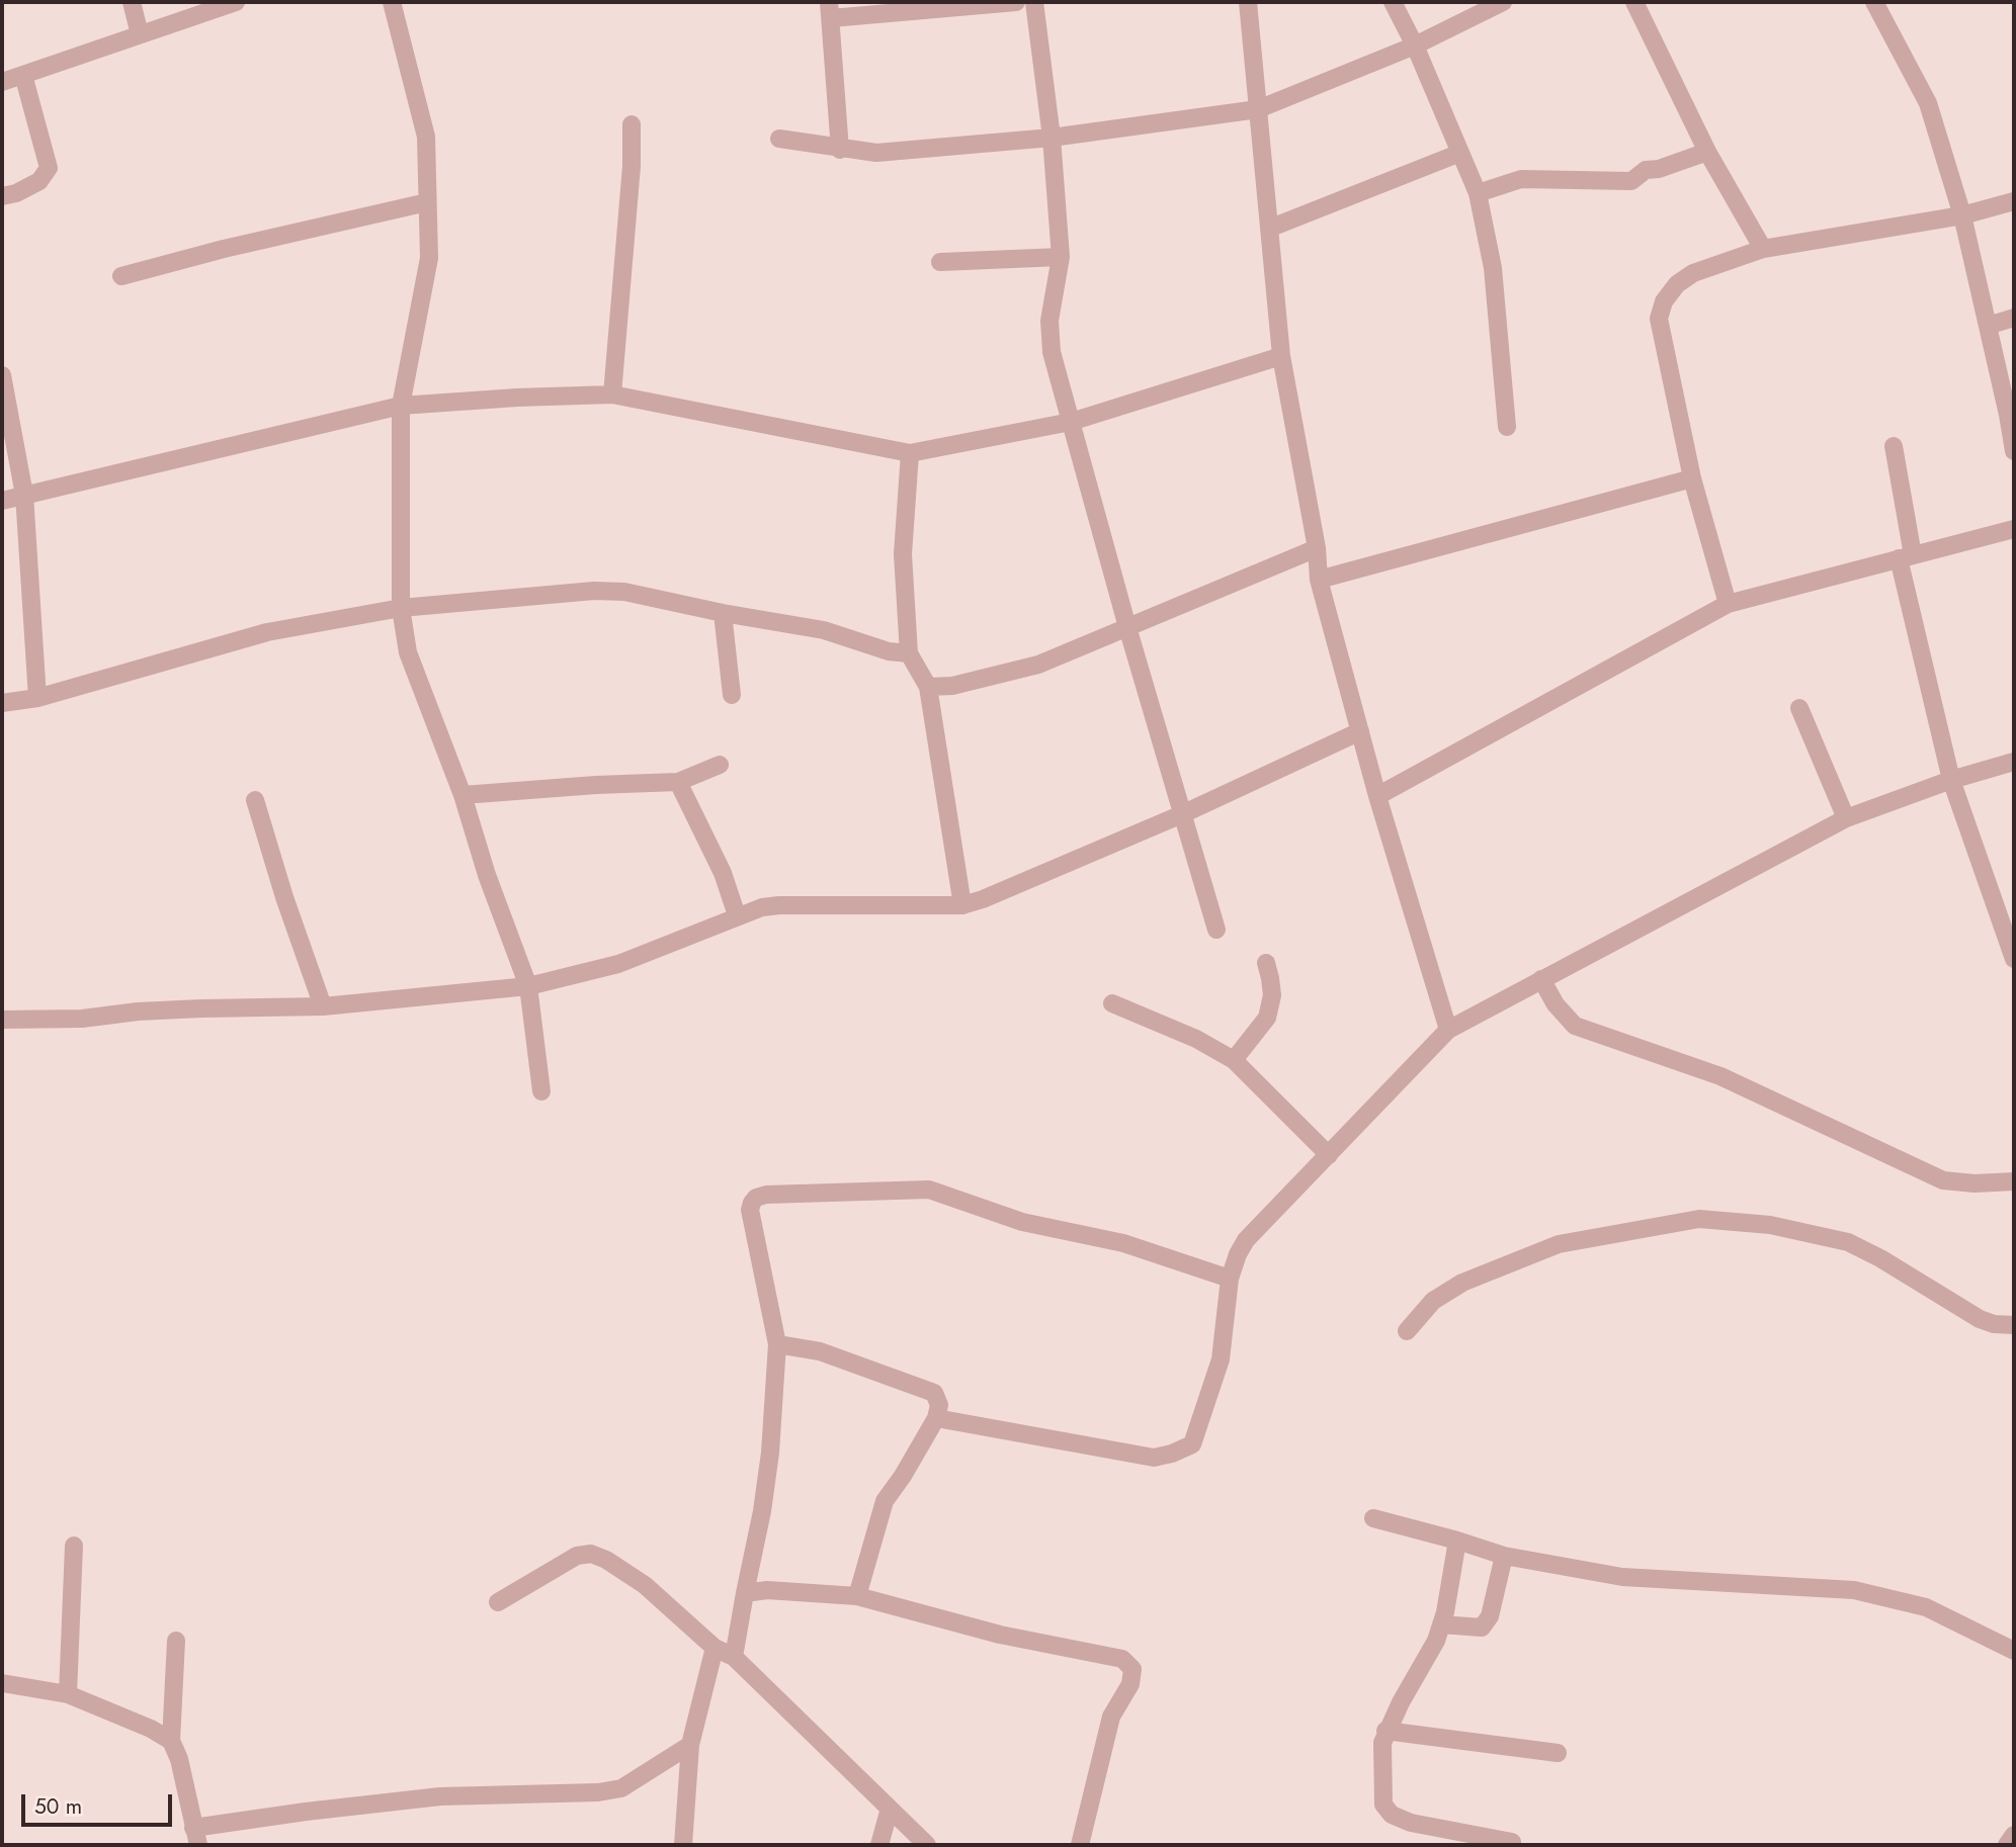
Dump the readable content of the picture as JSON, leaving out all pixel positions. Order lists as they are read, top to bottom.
{
  "scale_bar": "50 m"
}
